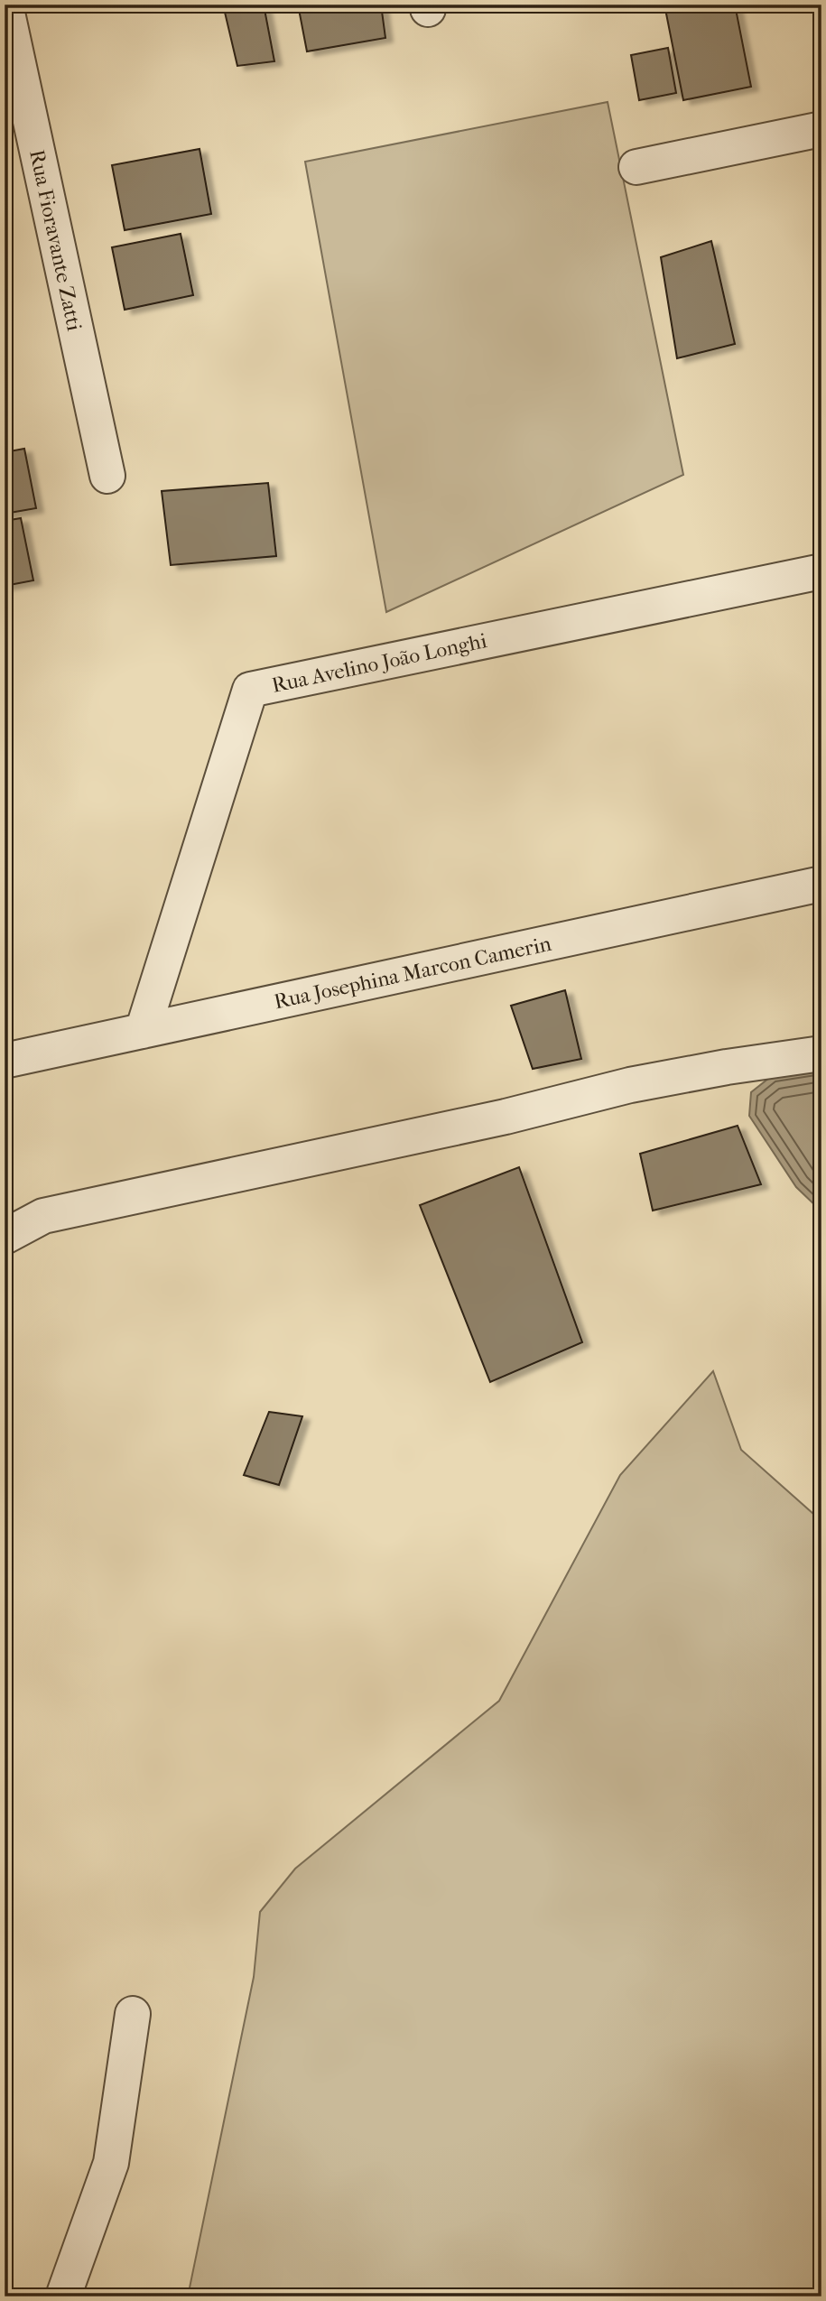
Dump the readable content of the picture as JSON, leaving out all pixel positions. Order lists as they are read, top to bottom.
{
  "streets": {
    "street": ["Rua Fioravante Zatti", "Rua Avelino João Longhi", "Rua Josephina Marcon Camerin"]
  },
  "crossings": [
    ["Rua Avelino João Longhi", "Rua Josephina Marcon Camerin"]
  ]
}
